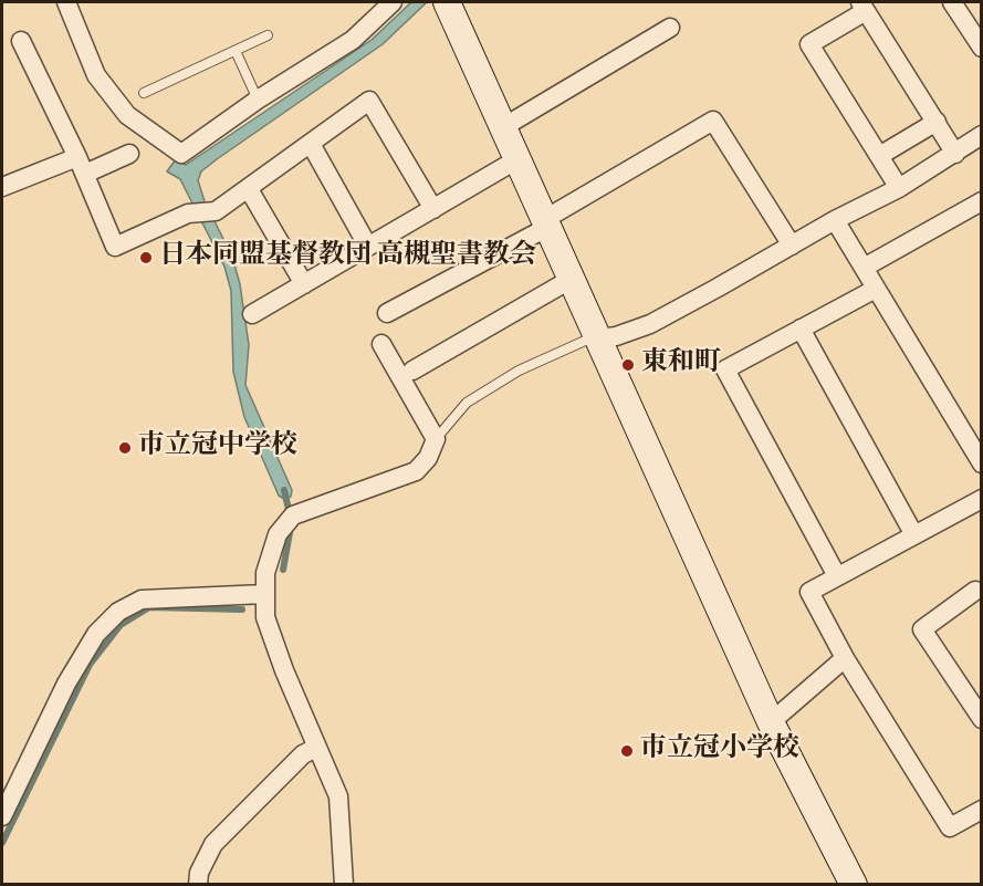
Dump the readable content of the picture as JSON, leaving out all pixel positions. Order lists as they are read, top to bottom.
{
  "places": [
    "日本同盟基督教団 高槻聖書教会",
    "東和町",
    "市立冠中学校",
    "市立冠小学校"
  ]
}
